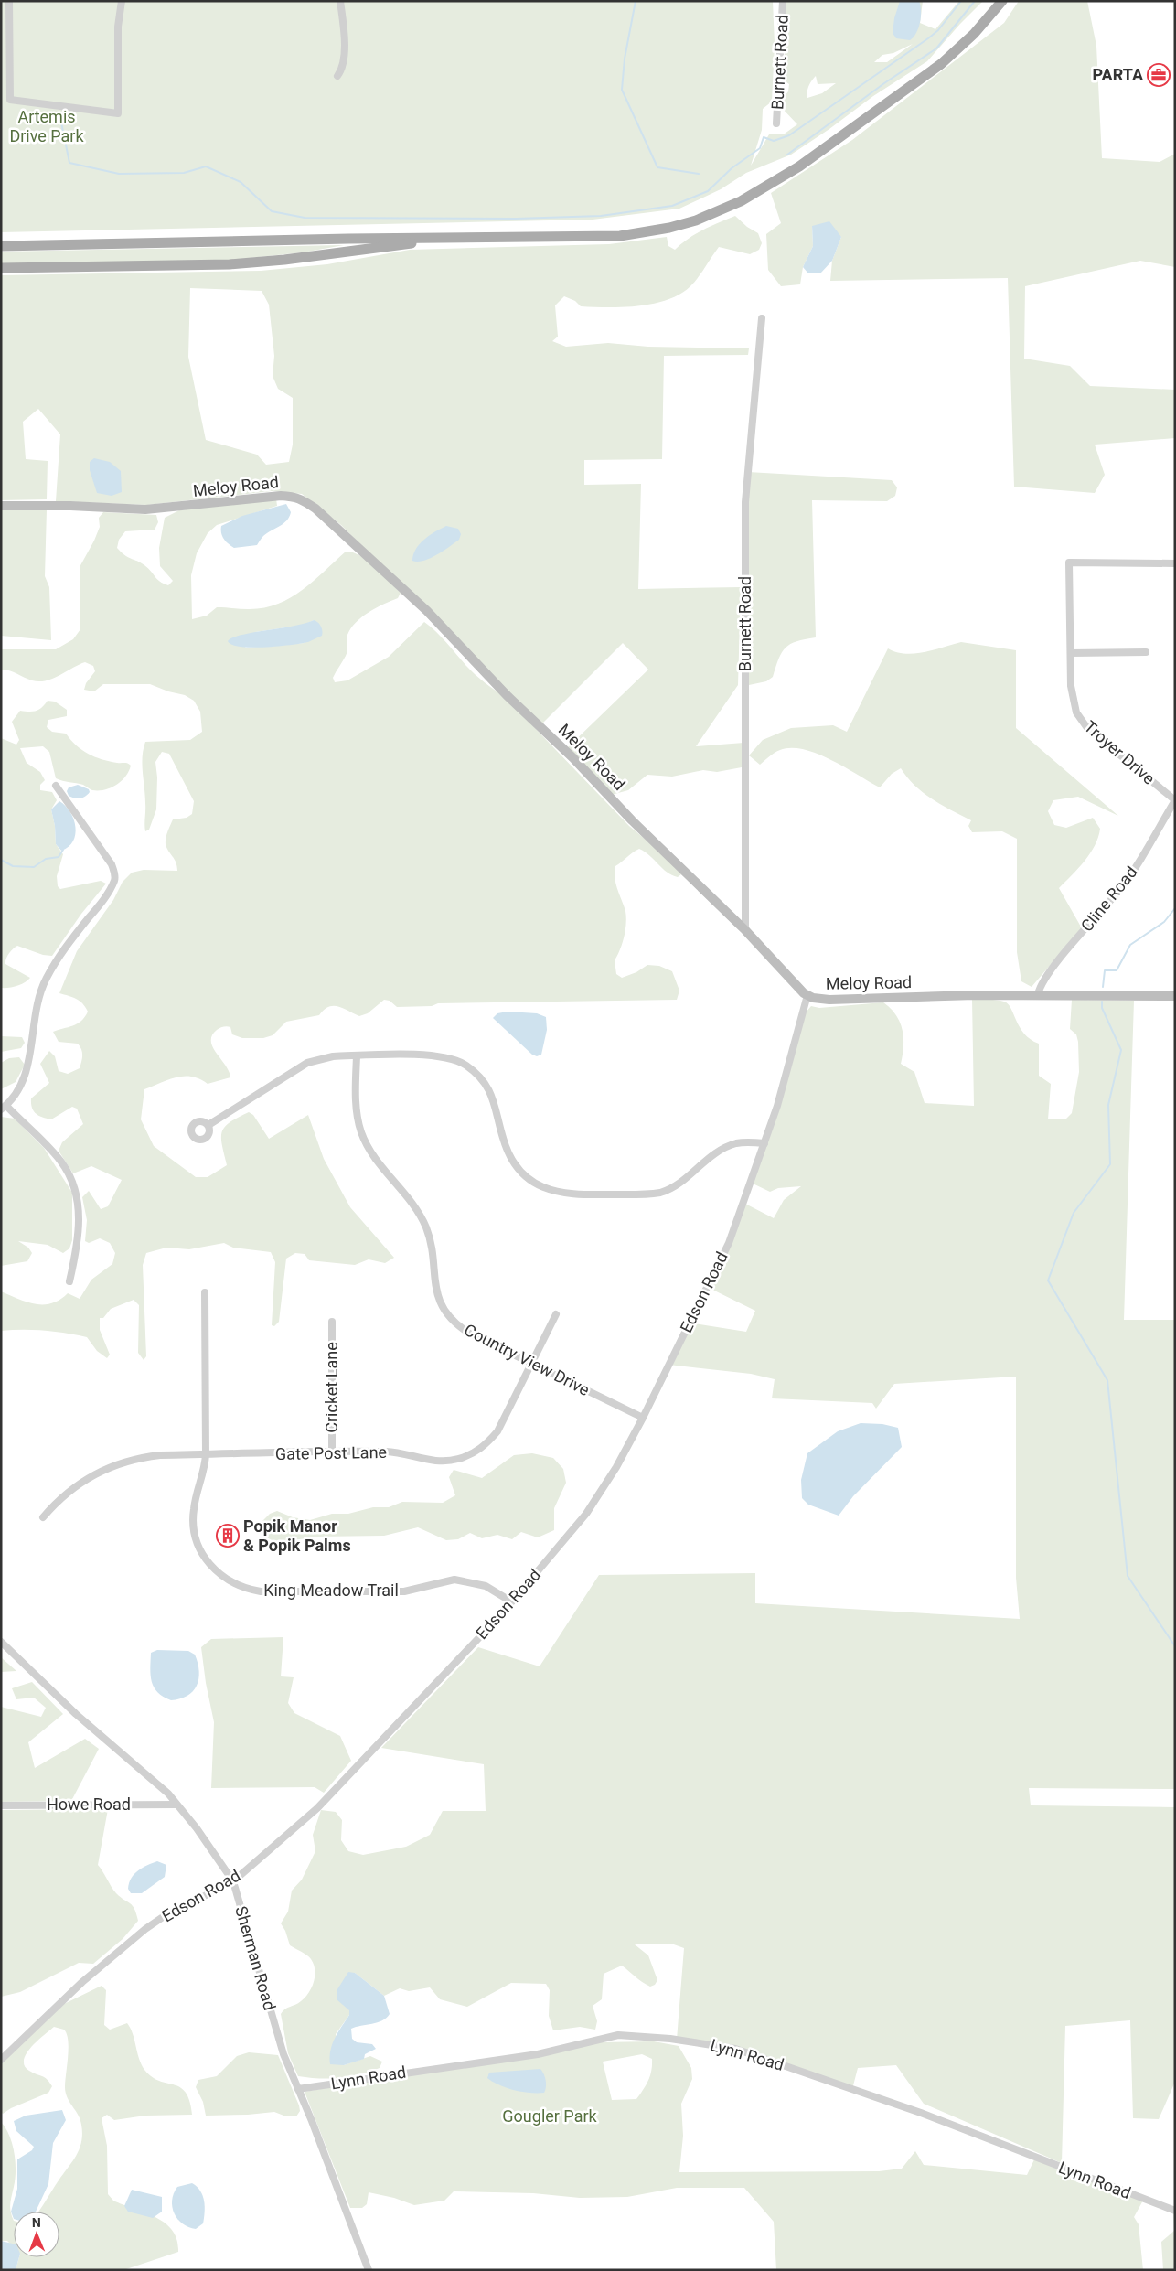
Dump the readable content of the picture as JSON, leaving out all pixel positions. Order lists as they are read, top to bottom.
{
  "streets": {
    "street": [
      "Burnett Road",
      "Meloy Road",
      "Troyer Drive",
      "Cline Road",
      "Edson Road",
      "Country View Drive",
      "Cricket Lane",
      "Gate Post Lane",
      "King Meadow Trail",
      "Howe Road",
      "Sherman Road",
      "Lynn Road"
    ]
  },
  "crossings": [
    ["Burnett Road", "Meloy Road"],
    ["Meloy Road", "Cline Road"],
    ["Meloy Road", "Edson Road"],
    ["Troyer Drive", "Cline Road"],
    ["Edson Road", "Country View Drive"],
    ["Edson Road", "King Meadow Trail"],
    ["Edson Road", "Sherman Road"],
    ["Country View Drive", "Gate Post Lane"],
    ["Cricket Lane", "Gate Post Lane"],
    ["Gate Post Lane", "King Meadow Trail"],
    ["Howe Road", "Sherman Road"],
    ["Sherman Road", "Lynn Road"]
  ],
  "parks": ["Artemis Drive Park", "Gougler Park"],
  "places": {
    "office": ["PARTA"],
    "building": ["Popik Manor & Popik Palms"]
  },
  "north": "top"
}
